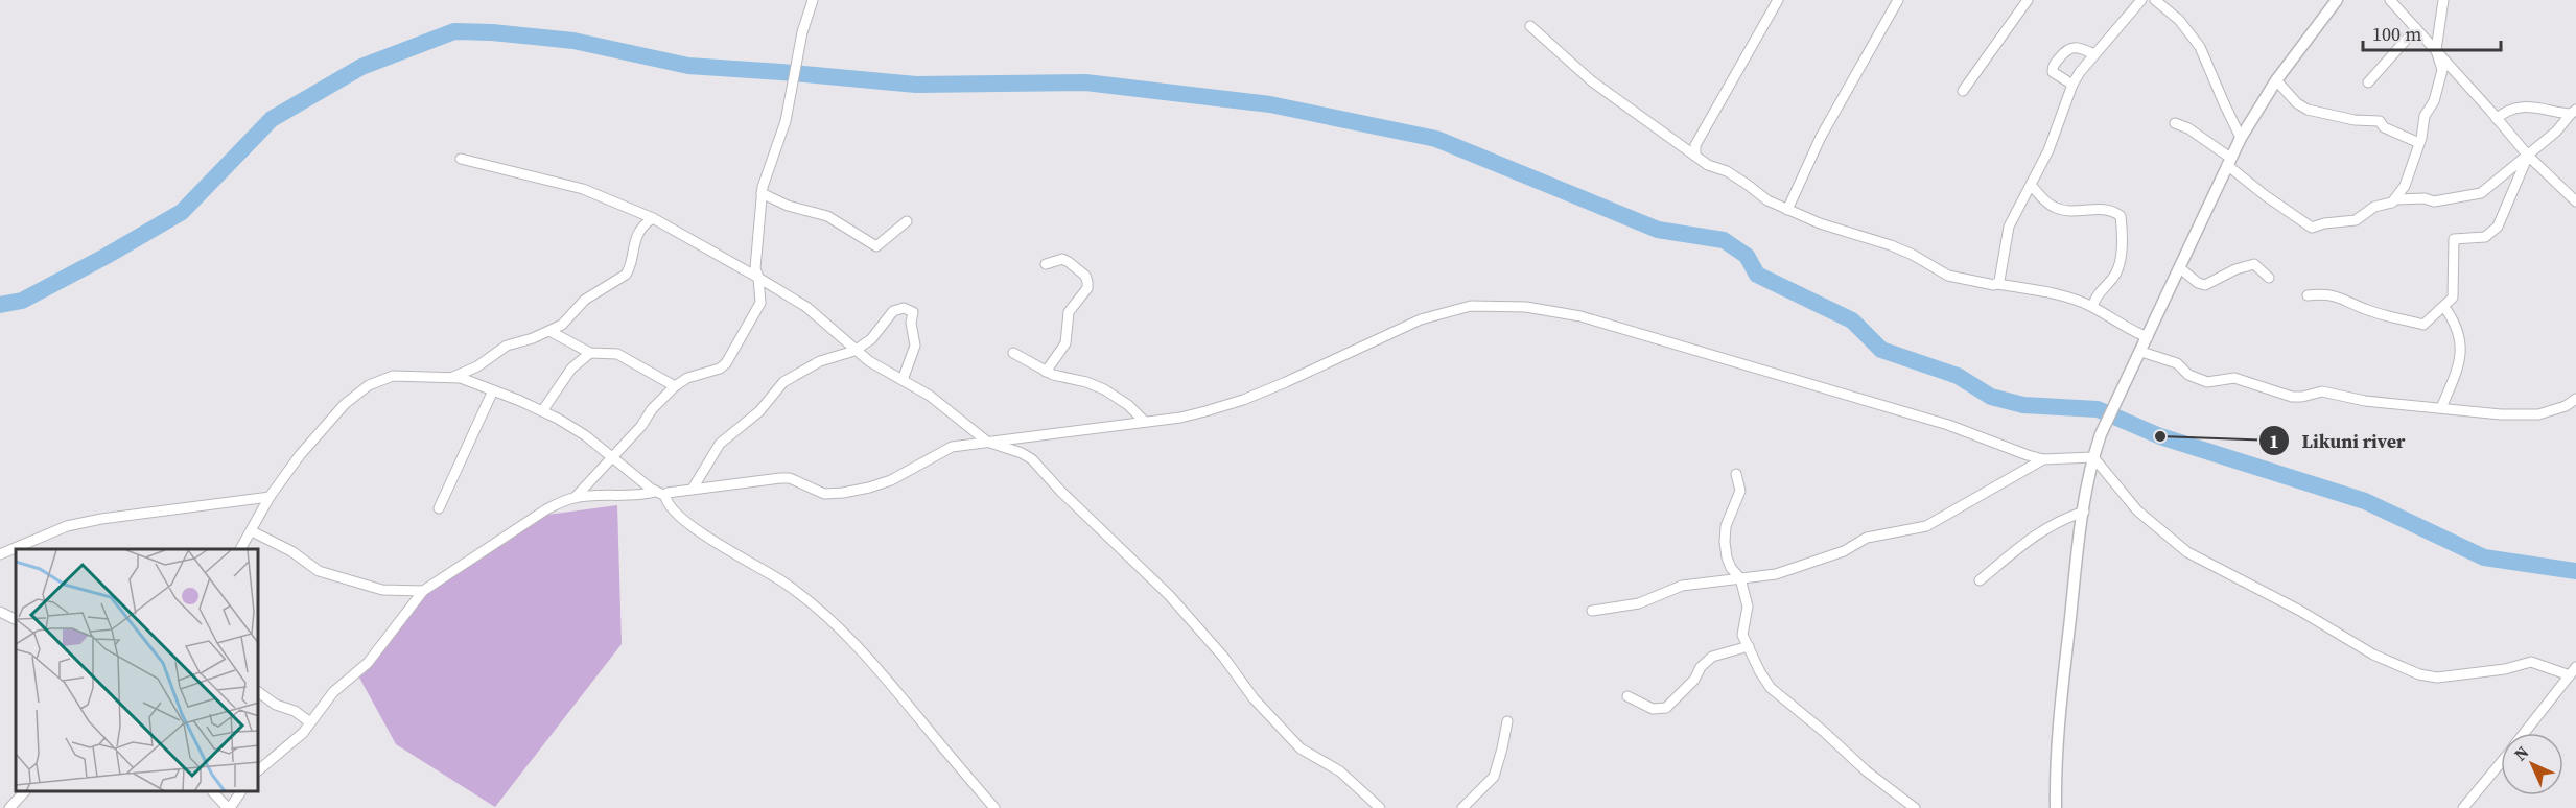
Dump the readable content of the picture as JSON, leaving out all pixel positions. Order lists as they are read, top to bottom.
{
  "places": ["Likuni river"],
  "scale_bar": "100 m",
  "north": "top left"
}
